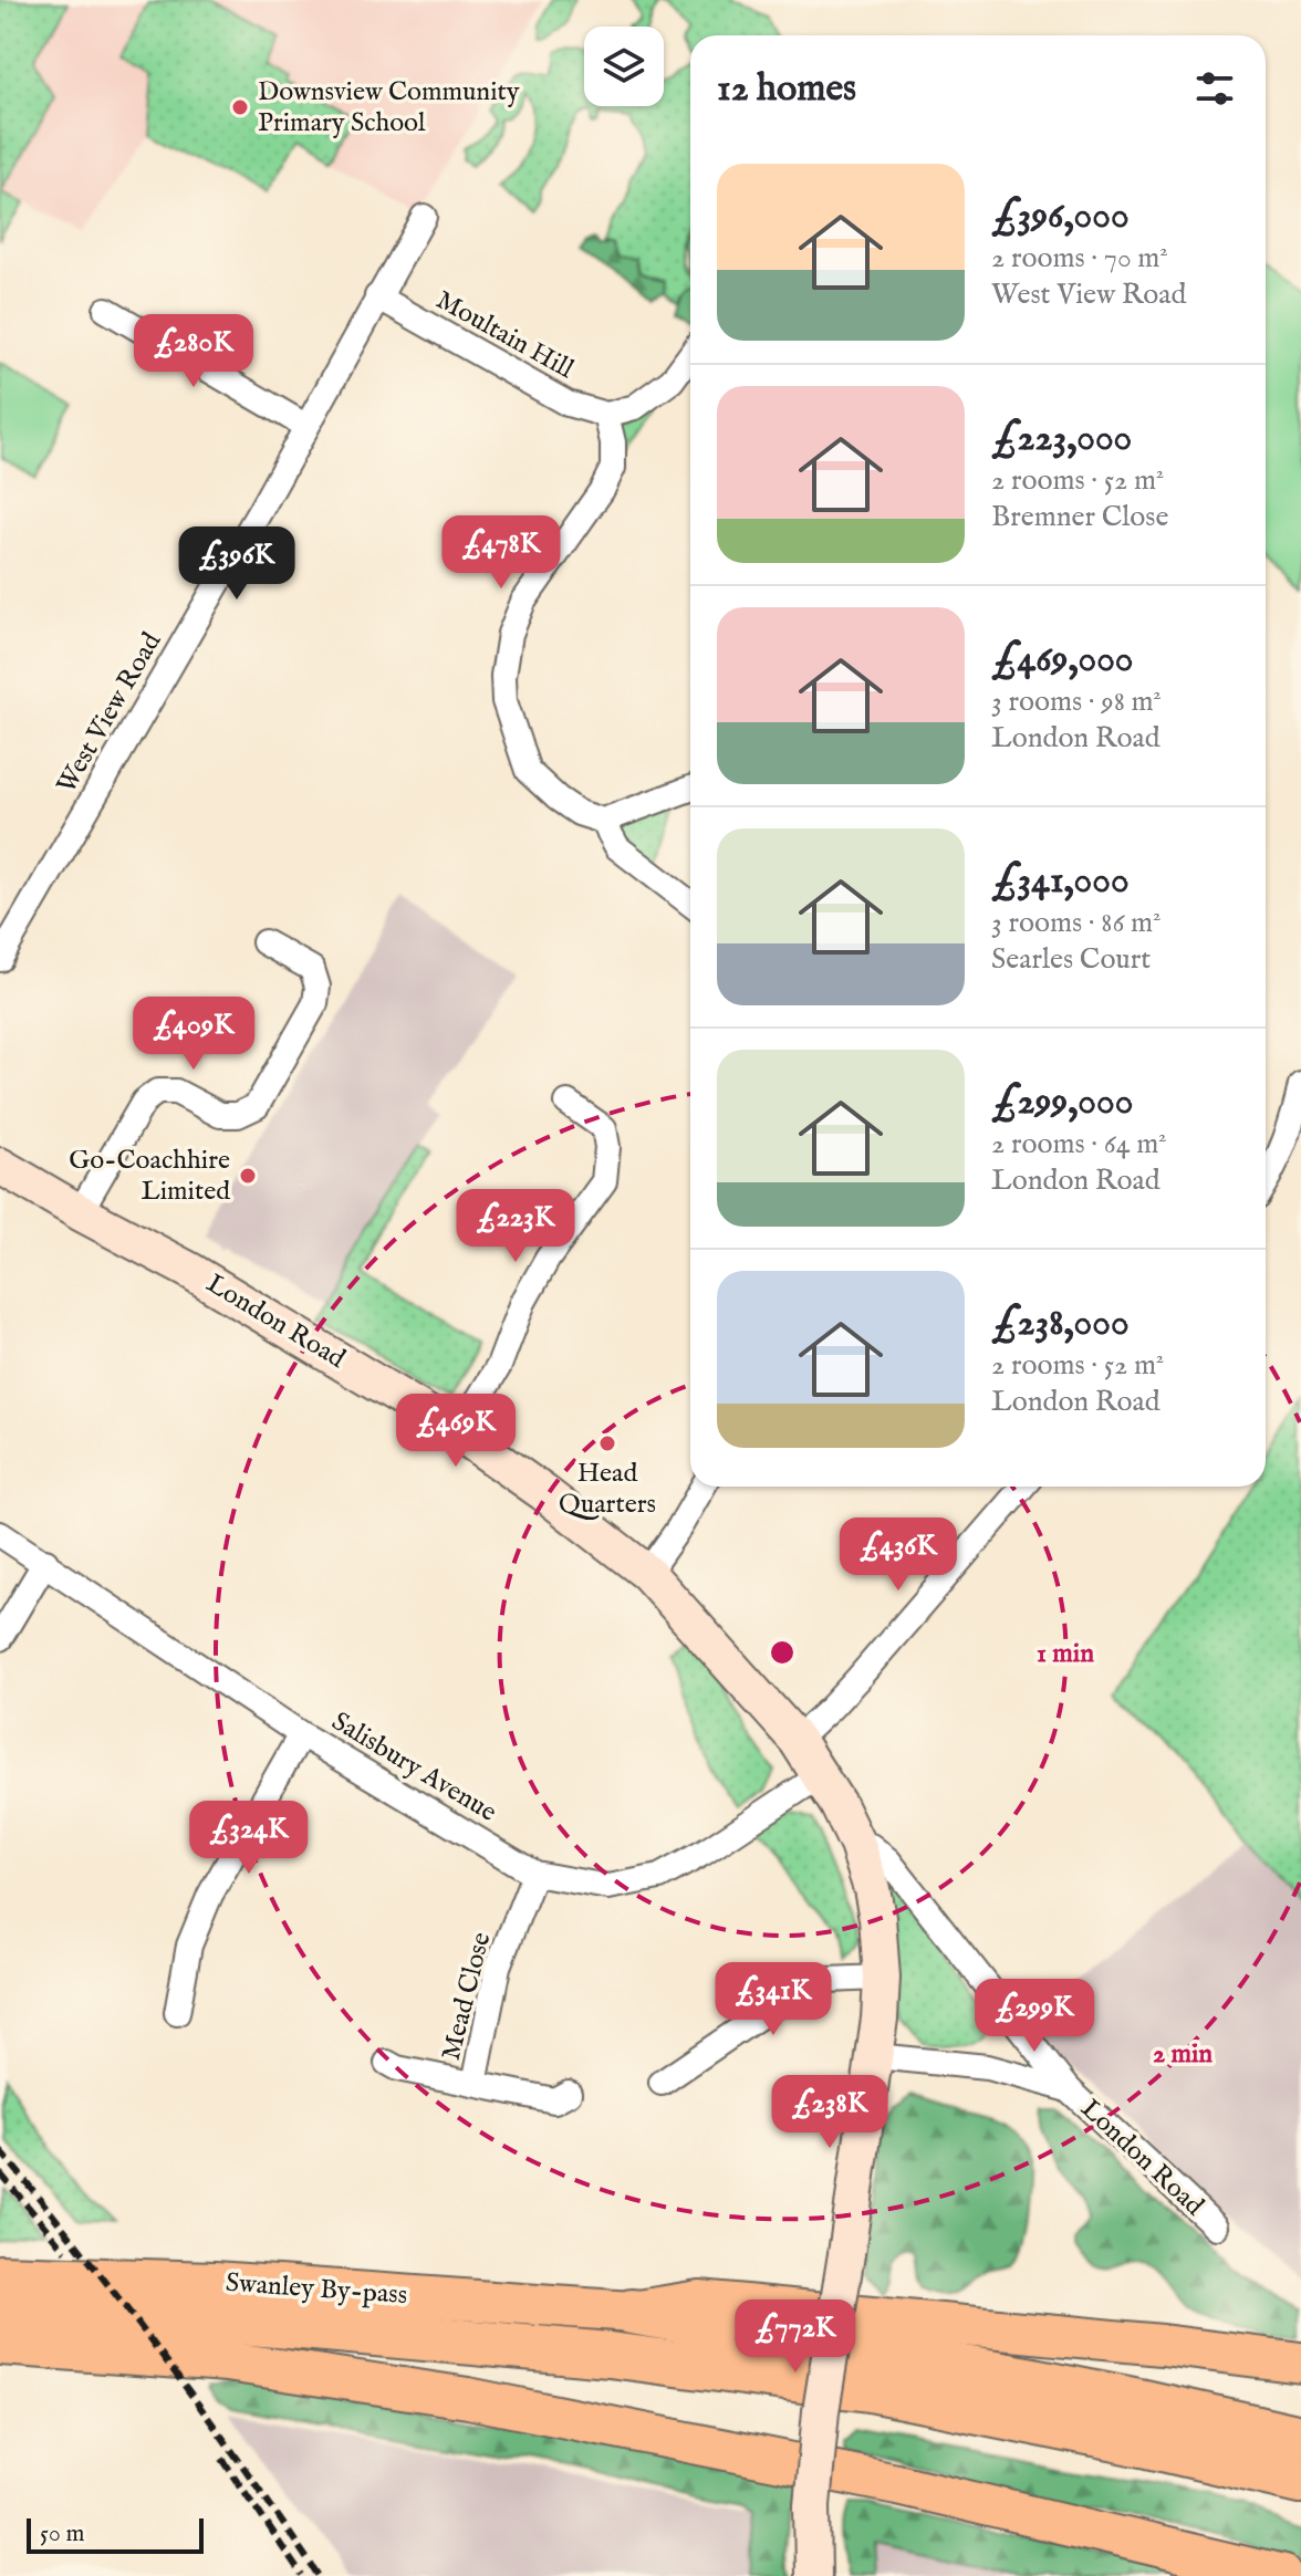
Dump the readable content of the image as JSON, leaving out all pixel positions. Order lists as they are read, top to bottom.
{
  "streets": {
    "highway": ["Swanley By-pass"],
    "main road": ["London Road"],
    "street": [
      "Moultain Hill",
      "West View Road",
      "Salisbury Avenue",
      "Mead Close"
    ]
  },
  "crossings": [
    ["Moultain Hill", "West View Road"],
    ["London Road", "Salisbury Avenue"],
    ["Salisbury Avenue", "Mead Close"]
  ],
  "places": ["Downsview Community Primary School", "Go-Coachhire Limited", "Head Quarters"],
  "scale_bar": "50 m",
  "page": {
    "heading": "12 homes",
    "list": [
      {
        "name": "£396,000",
        "note": "2 rooms · 70 m² · West View Road"
      },
      {
        "name": "£223,000",
        "note": "2 rooms · 52 m² · Bremner Close"
      },
      {
        "name": "£469,000",
        "note": "3 rooms · 98 m² · London Road"
      },
      {
        "name": "£341,000",
        "note": "3 rooms · 86 m² · Searles Court"
      },
      {
        "name": "£299,000",
        "note": "2 rooms · 64 m² · London Road"
      },
      {
        "name": "£238,000",
        "note": "2 rooms · 52 m² · London Road"
      }
    ],
    "price": [
      "£280K",
      "£478K",
      "£396K",
      "£409K",
      "£223K",
      "£469K",
      "£436K",
      "£324K",
      "£341K",
      "£299K",
      "£238K",
      "£772K"
    ],
    "scale": "50 m"
  },
  "rings": ["1 min", "2 min"]
}
